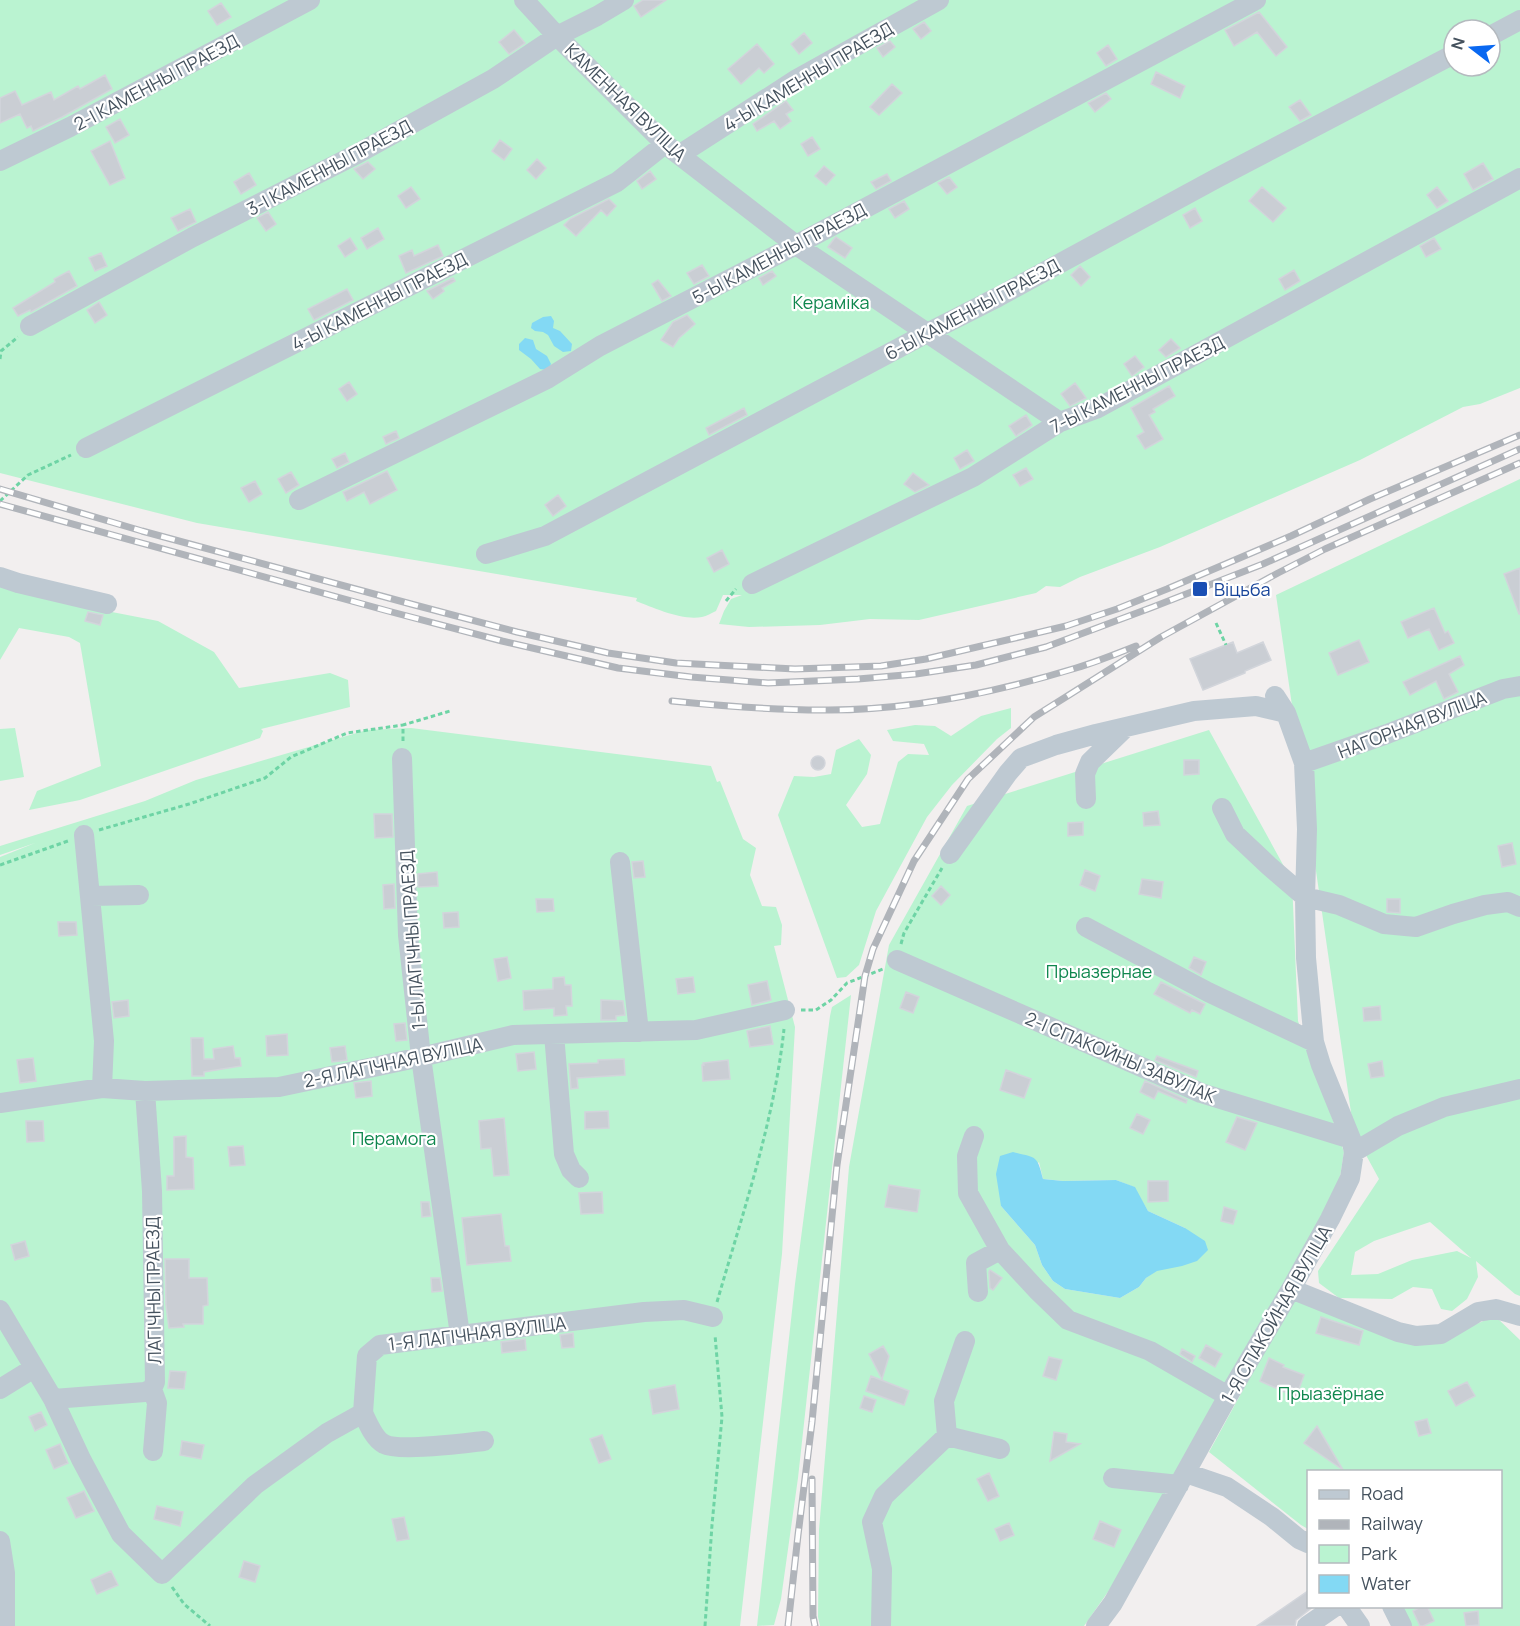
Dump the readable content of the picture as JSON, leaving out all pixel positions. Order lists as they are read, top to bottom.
{
  "streets": {
    "street": [
      "4-Ы КАМЕННЫ ПРАЕЗД",
      "2-І КАМЕННЫ ПРАЕЗД",
      "КАМЕННАЯ ВУЛІЦА",
      "3-І КАМЕННЫ ПРАЕЗД",
      "5-Ы КАМЕННЫ ПРАЕЗД",
      "6-Ы КАМЕННЫ ПРАЕЗД",
      "7-Ы КАМЕННЫ ПРАЕЗД",
      "НАГОРНАЯ ВУЛІЦА",
      "1-Ы ЛАГІЧНЫ ПРАЕЗД",
      "2-І СПАКОЙНЫ ЗАВУЛАК",
      "2-Я ЛАГІЧНАЯ ВУЛІЦА",
      "ЛАГІЧНЫ ПРАЕЗД",
      "1-Я СПАКОЙНАЯ ВУЛІЦА",
      "1-Я ЛАГІЧНАЯ ВУЛІЦА"
    ]
  },
  "crossings": [
    ["4-Ы КАМЕННЫ ПРАЕЗД", "КАМЕННАЯ ВУЛІЦА"],
    ["КАМЕННАЯ ВУЛІЦА", "3-І КАМЕННЫ ПРАЕЗД"],
    ["КАМЕННАЯ ВУЛІЦА", "5-Ы КАМЕННЫ ПРАЕЗД"],
    ["КАМЕННАЯ ВУЛІЦА", "6-Ы КАМЕННЫ ПРАЕЗД"],
    ["КАМЕННАЯ ВУЛІЦА", "7-Ы КАМЕННЫ ПРАЕЗД"],
    ["1-Ы ЛАГІЧНЫ ПРАЕЗД", "2-Я ЛАГІЧНАЯ ВУЛІЦА"],
    ["1-Ы ЛАГІЧНЫ ПРАЕЗД", "1-Я ЛАГІЧНАЯ ВУЛІЦА"],
    ["2-І СПАКОЙНЫ ЗАВУЛАК", "1-Я СПАКОЙНАЯ ВУЛІЦА"],
    ["2-Я ЛАГІЧНАЯ ВУЛІЦА", "ЛАГІЧНЫ ПРАЕЗД"]
  ],
  "parks": [
    "Кераміка",
    "Прыазернае",
    "Перамога",
    "Прыазёрнае"
  ],
  "places": {
    "transit": ["Віцьба"]
  },
  "legend": [
    "Road",
    "Railway",
    "Park",
    "Water"
  ],
  "north": "left"
}
